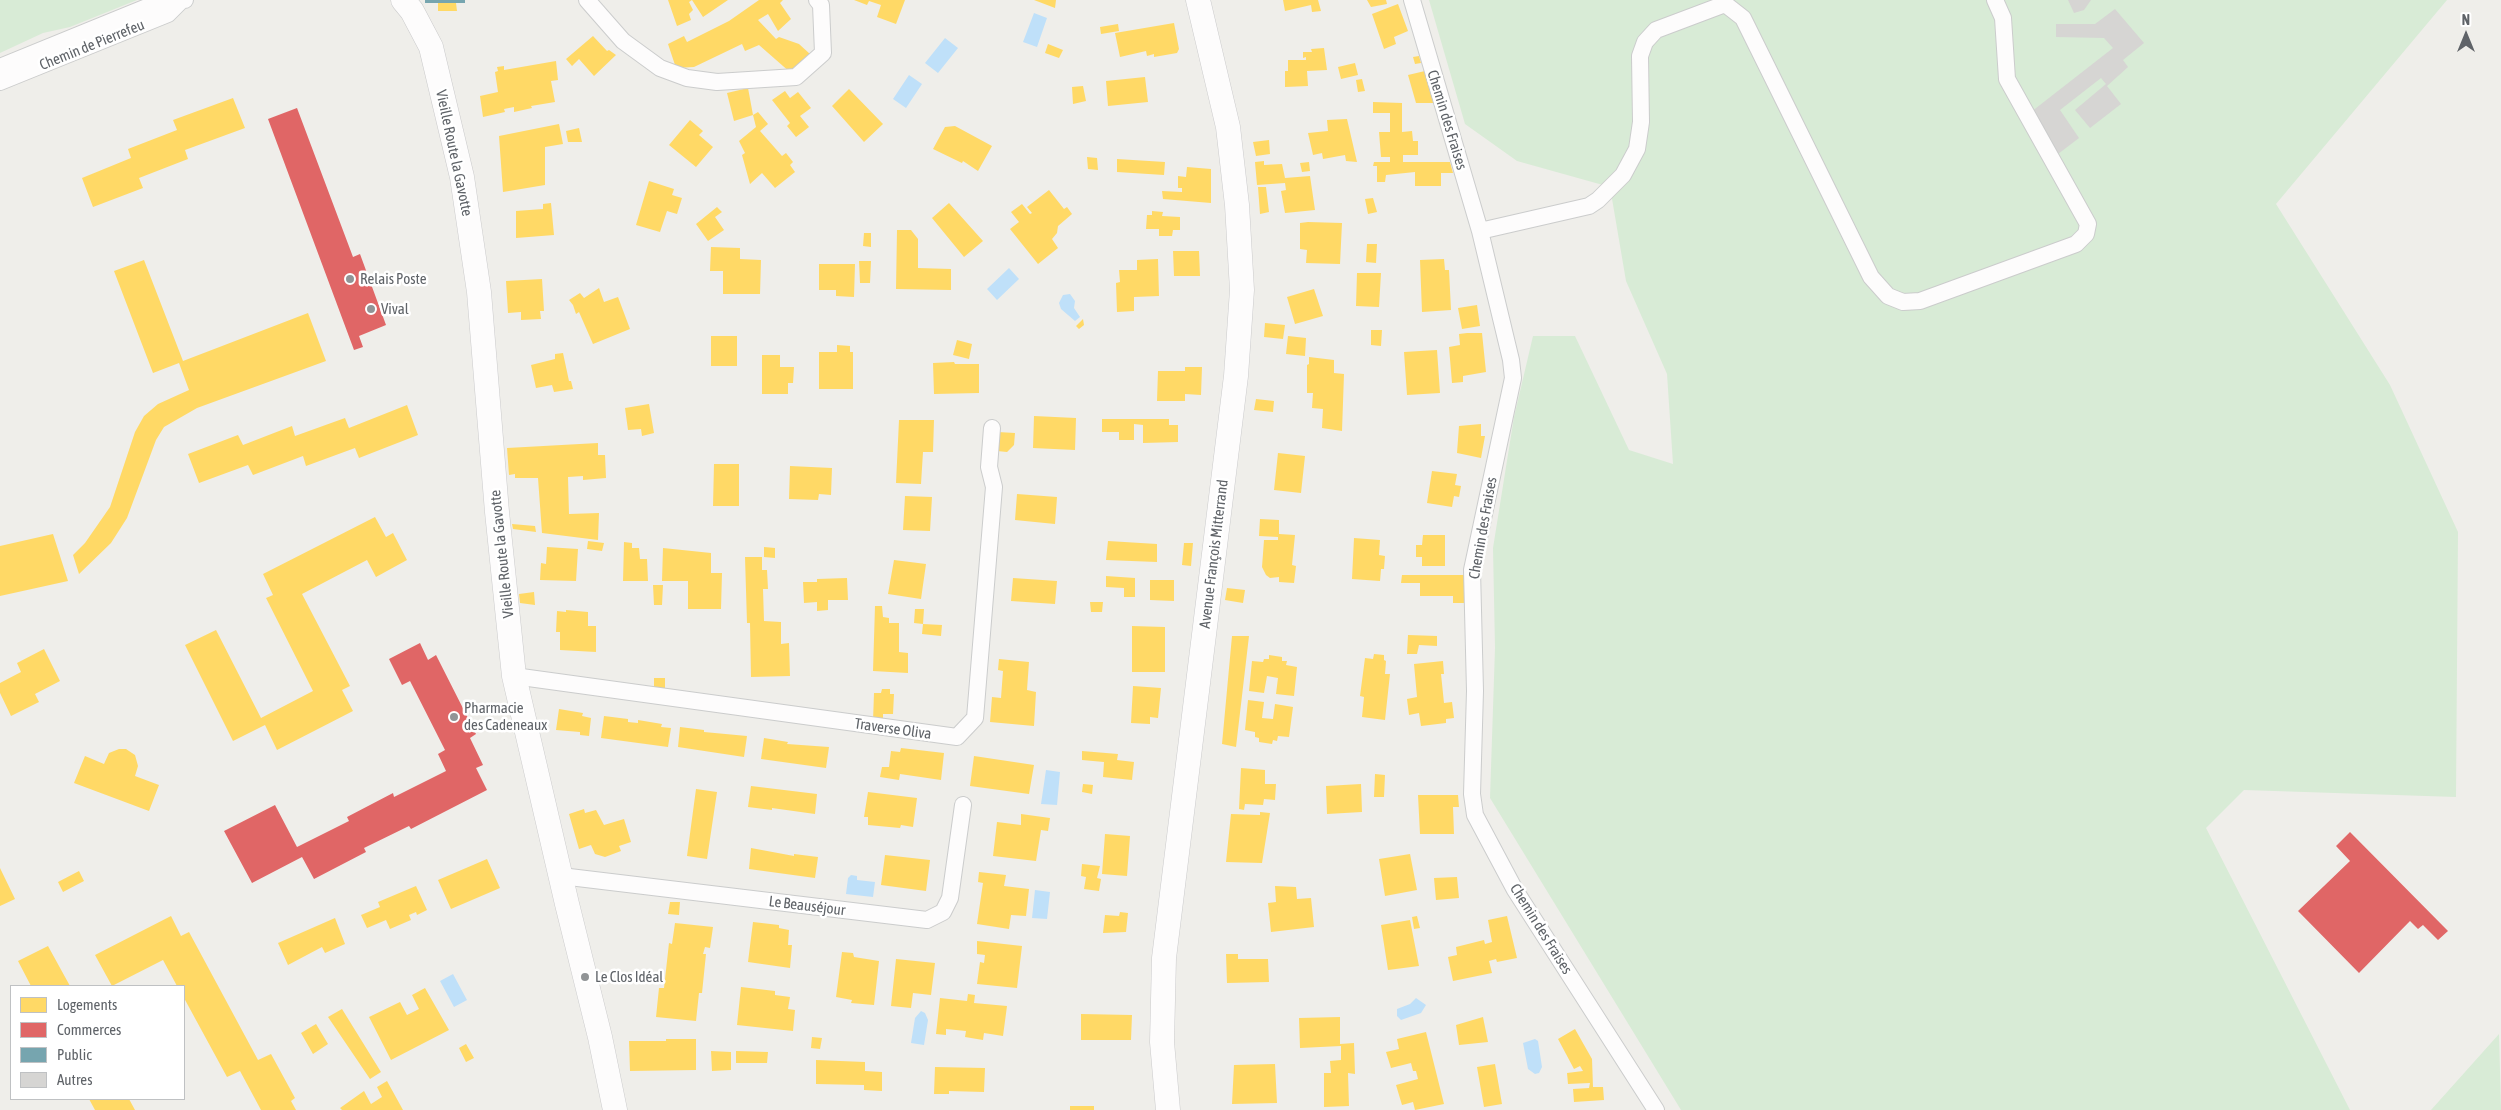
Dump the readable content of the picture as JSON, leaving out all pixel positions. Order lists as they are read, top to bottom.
{
  "streets": {
    "street": [
      "Chemin de Pierrefeu",
      "Chemin des Fraises",
      "Vieille Route la Gavotte",
      "Avenue François Mitterrand",
      "Traverse Oliva",
      "Le Beauséjour"
    ]
  },
  "crossings": [
    ["Vieille Route la Gavotte", "Traverse Oliva"],
    ["Vieille Route la Gavotte", "Le Beauséjour"]
  ],
  "places": [
    "Relais Poste",
    "Vival",
    "Pharmacie des Cadeneaux",
    "Le Clos Idéal"
  ],
  "legend": [
    "Logements",
    "Commerces",
    "Public",
    "Autres"
  ],
  "north": "top"
}
